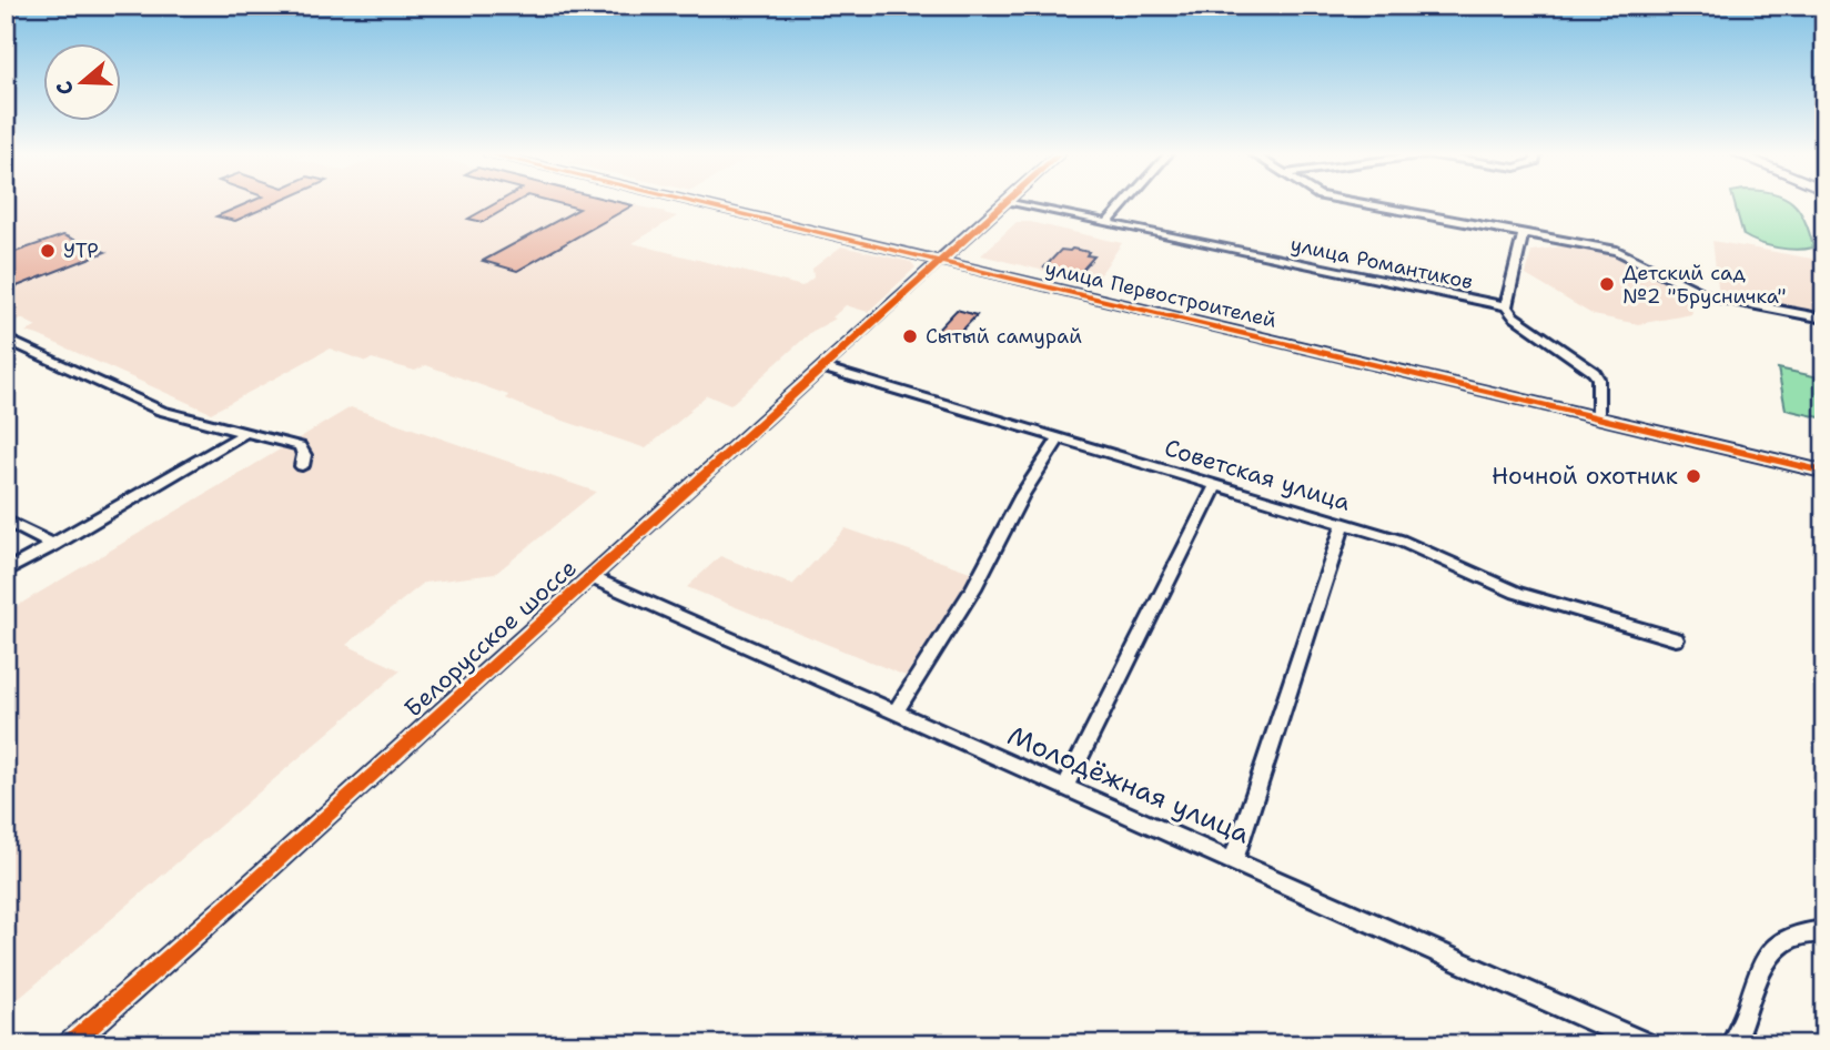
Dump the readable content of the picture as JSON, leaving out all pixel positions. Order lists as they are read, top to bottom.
{
  "streets": {
    "street": [
      "улица Романтиков",
      "улица Первостроителей",
      "Советская улица",
      "Белорусское шоссе",
      "Молодёжная улица"
    ]
  },
  "crossings": [
    ["улица Романтиков", "улица Первостроителей"],
    ["улица Первостроителей", "Белорусское шоссе"],
    ["Советская улица", "Белорусское шоссе"],
    ["Белорусское шоссе", "Молодёжная улица"]
  ],
  "places": [
    "УТР",
    "Детский сад №2 \"Брусничка\"",
    "Сытый самурай",
    "Ночной охотник"
  ],
  "north": "left"
}
